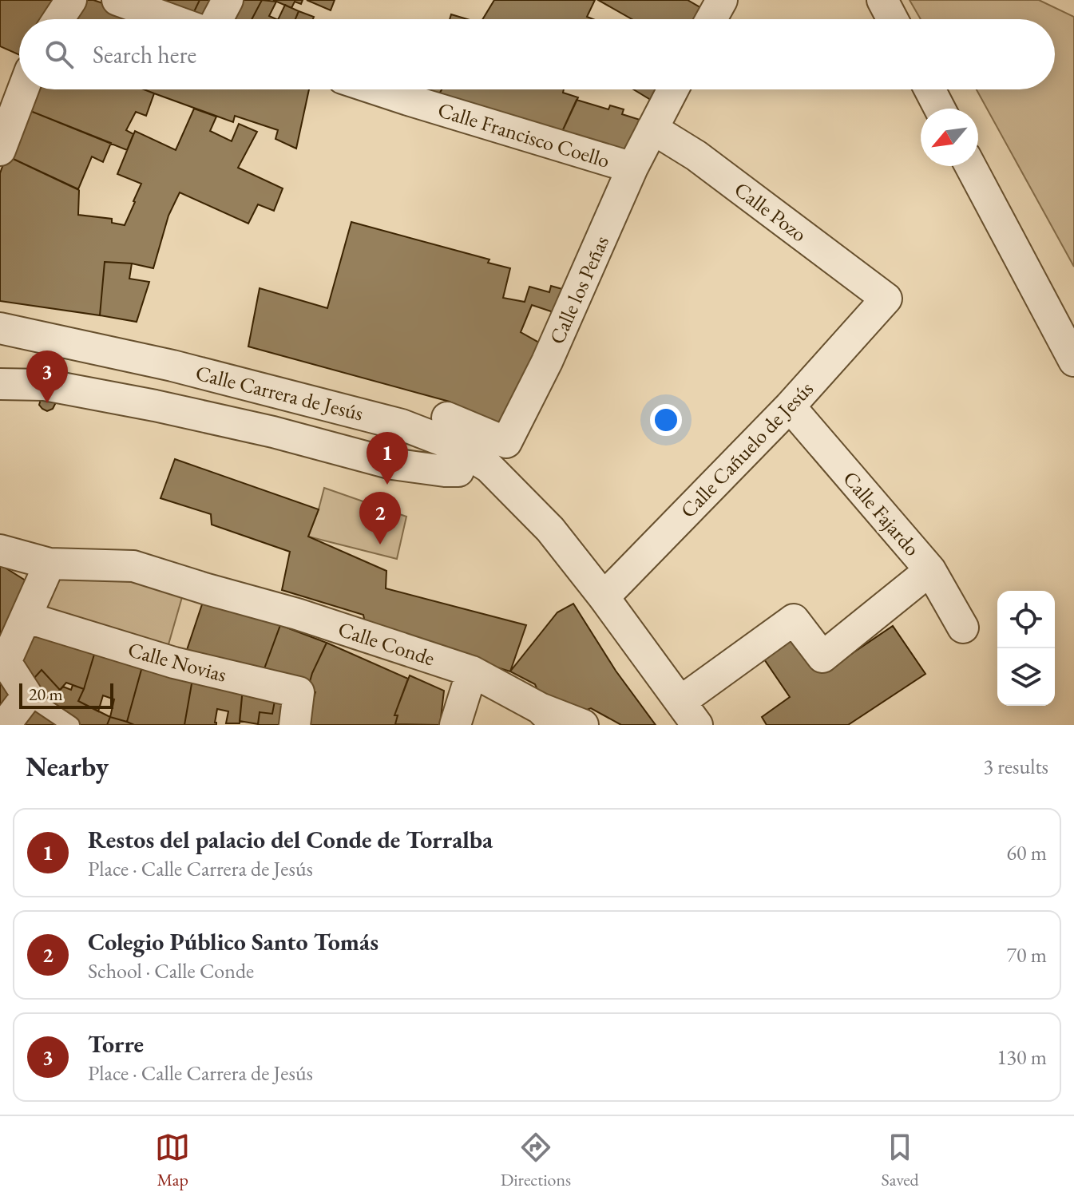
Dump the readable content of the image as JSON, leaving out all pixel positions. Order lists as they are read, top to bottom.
{
  "streets": {
    "street": [
      "Calle Francisco Coello",
      "Calle Pozo",
      "Calle los Peñas",
      "Calle Carrera de Jesús",
      "Calle Cañuelo de Jesús",
      "Calle Fajardo",
      "Calle Conde",
      "Calle Novias"
    ]
  },
  "crossings": [
    ["Calle Francisco Coello", "Calle los Peñas"],
    ["Calle Pozo", "Calle los Peñas"],
    ["Calle Pozo", "Calle Cañuelo de Jesús"],
    ["Calle Carrera de Jesús", "Calle Cañuelo de Jesús"],
    ["Calle Cañuelo de Jesús", "Calle Fajardo"]
  ],
  "scale_bar": "20 m",
  "north": "bottom left",
  "page": {
    "search": "Search here",
    "pins": ["3", "1", "2"],
    "scale": "20 m",
    "heading": ["Nearby", "3 results"],
    "list": [
      {
        "mark": "1",
        "name": "Restos del palacio del Conde de Torralba",
        "note": "Place · Calle Carrera de Jesús",
        "value": "60 m"
      },
      {
        "mark": "2",
        "name": "Colegio Público Santo Tomás",
        "note": "School · Calle Conde",
        "value": "70 m"
      },
      {
        "mark": "3",
        "name": "Torre",
        "note": "Place · Calle Carrera de Jesús",
        "value": "130 m"
      }
    ],
    "nav": ["Map", "Directions", "Saved"]
  }
}
